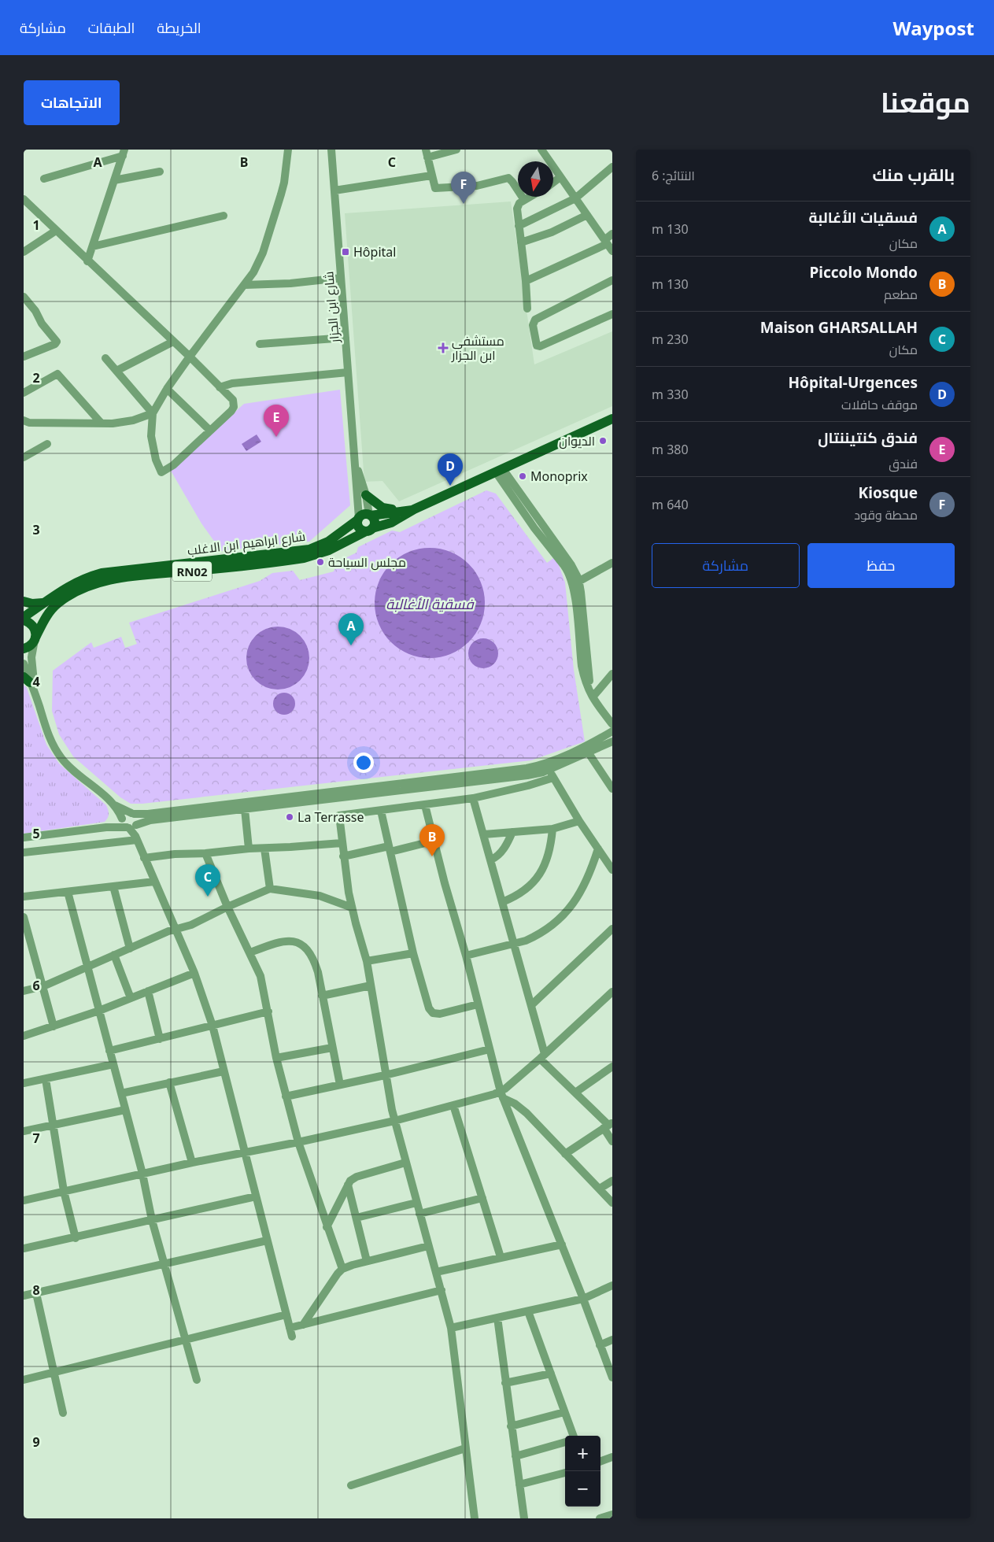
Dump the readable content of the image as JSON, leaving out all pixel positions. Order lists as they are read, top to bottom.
{
  "streets": {
    "main road": ["شارع ابراهيم ابن الاغلب", "RN02"],
    "street": ["شارع ابن الجزار"]
  },
  "crossings": [
    ["شارع ابن الجزار", "شارع ابراهيم ابن الاغلب"]
  ],
  "water": ["فسقية الأغالبة"],
  "places": {
    "transit": ["Hôpital"],
    "health": ["مستشفى ابن الجزار"],
    "other": [
      "الديوان",
      "Monoprix",
      "مجلس السياحة",
      "La Terrasse"
    ]
  },
  "north": "bottom",
  "page": {
    "header": "Waypost",
    "nav": ["الخريطة", "الطبقات", "مشاركة"],
    "title": "موقعنا",
    "buttons": [
      "الاتجاهات",
      ["حفظ", "مشاركة"]
    ],
    "heading": ["بالقرب منك", "النتائج: 6"],
    "pins": [
      "F",
      "E",
      "D",
      "A",
      "B",
      "C"
    ],
    "list": [
      {
        "mark": "A",
        "name": "فسقيات الأغالبة",
        "note": "مكان",
        "value": "130 m"
      },
      {
        "mark": "B",
        "name": "Piccolo Mondo",
        "note": "مطعم",
        "value": "130 m"
      },
      {
        "mark": "C",
        "name": "Maison GHARSALLAH",
        "note": "مكان",
        "value": "230 m"
      },
      {
        "mark": "D",
        "name": "Hôpital-Urgences",
        "note": "موقف حافلات",
        "value": "330 m"
      },
      {
        "mark": "E",
        "name": "فندق كنتيننتال",
        "note": "فندق",
        "value": "380 m"
      },
      {
        "mark": "F",
        "name": "Kiosque",
        "note": "محطة وقود",
        "value": "640 m"
      }
    ],
    "map_buttons": ["+", "−"]
  },
  "grid": {
    "columns": ["A", "B", "C"],
    "rows": [
      "1",
      "2",
      "3",
      "4",
      "5",
      "6",
      "7",
      "8",
      "9"
    ]
  }
}
